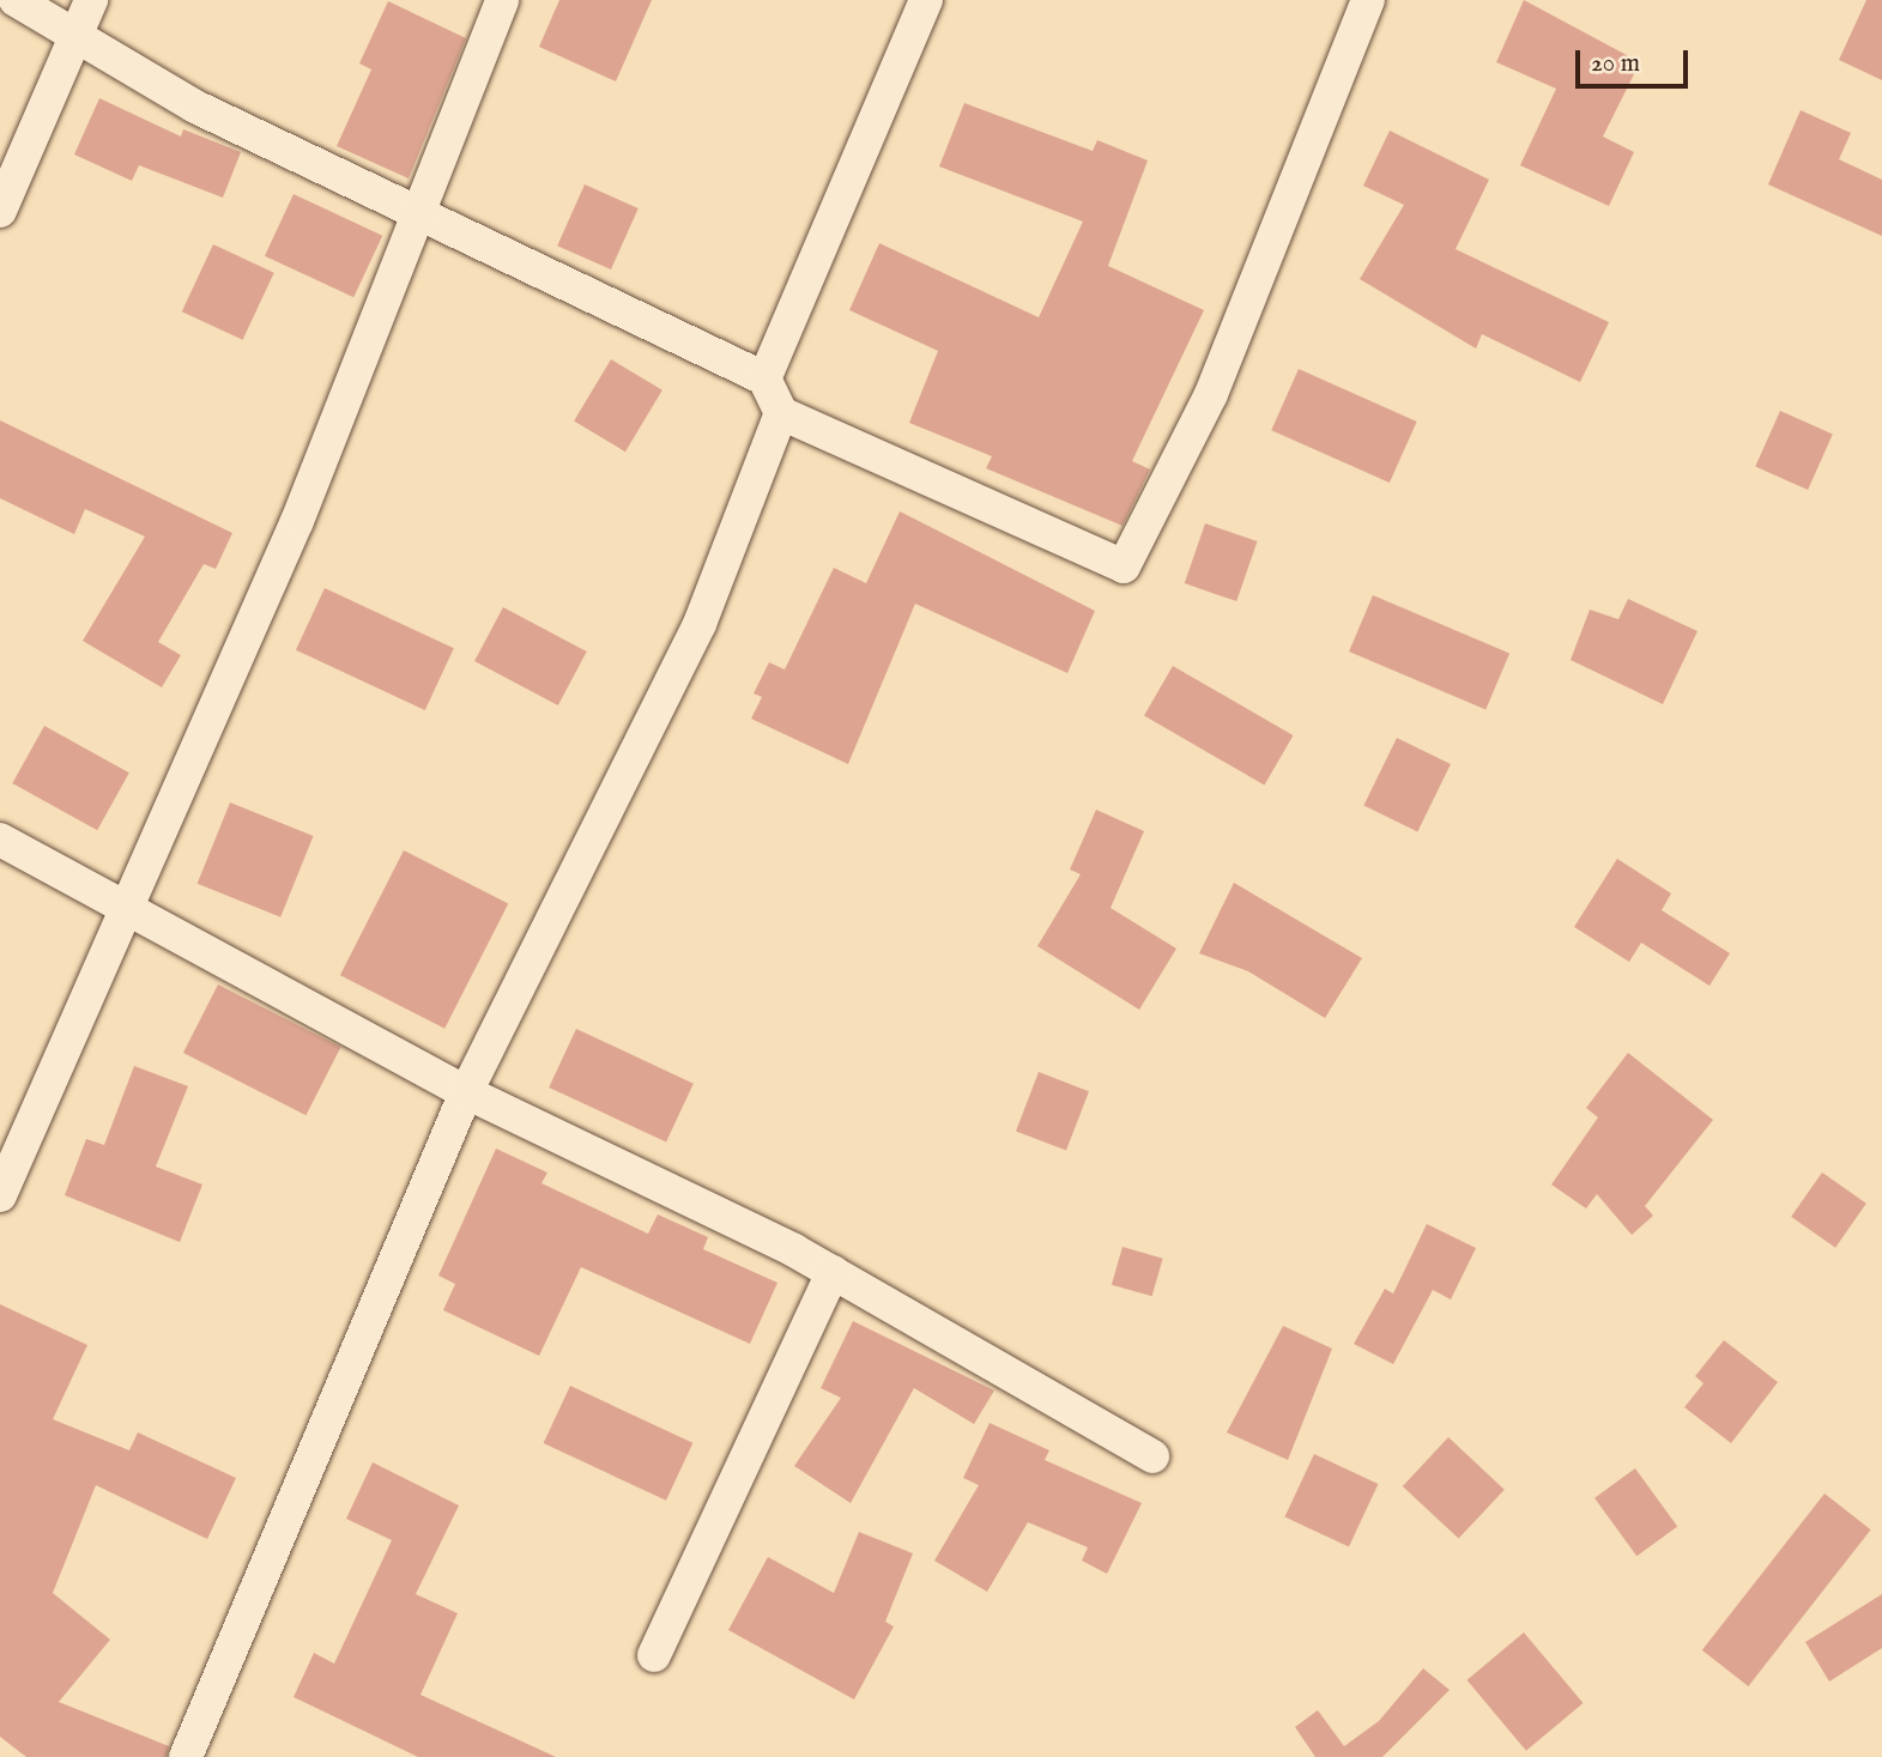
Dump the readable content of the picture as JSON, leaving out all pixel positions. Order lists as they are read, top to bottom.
{
  "scale_bar": "20 m"
}
